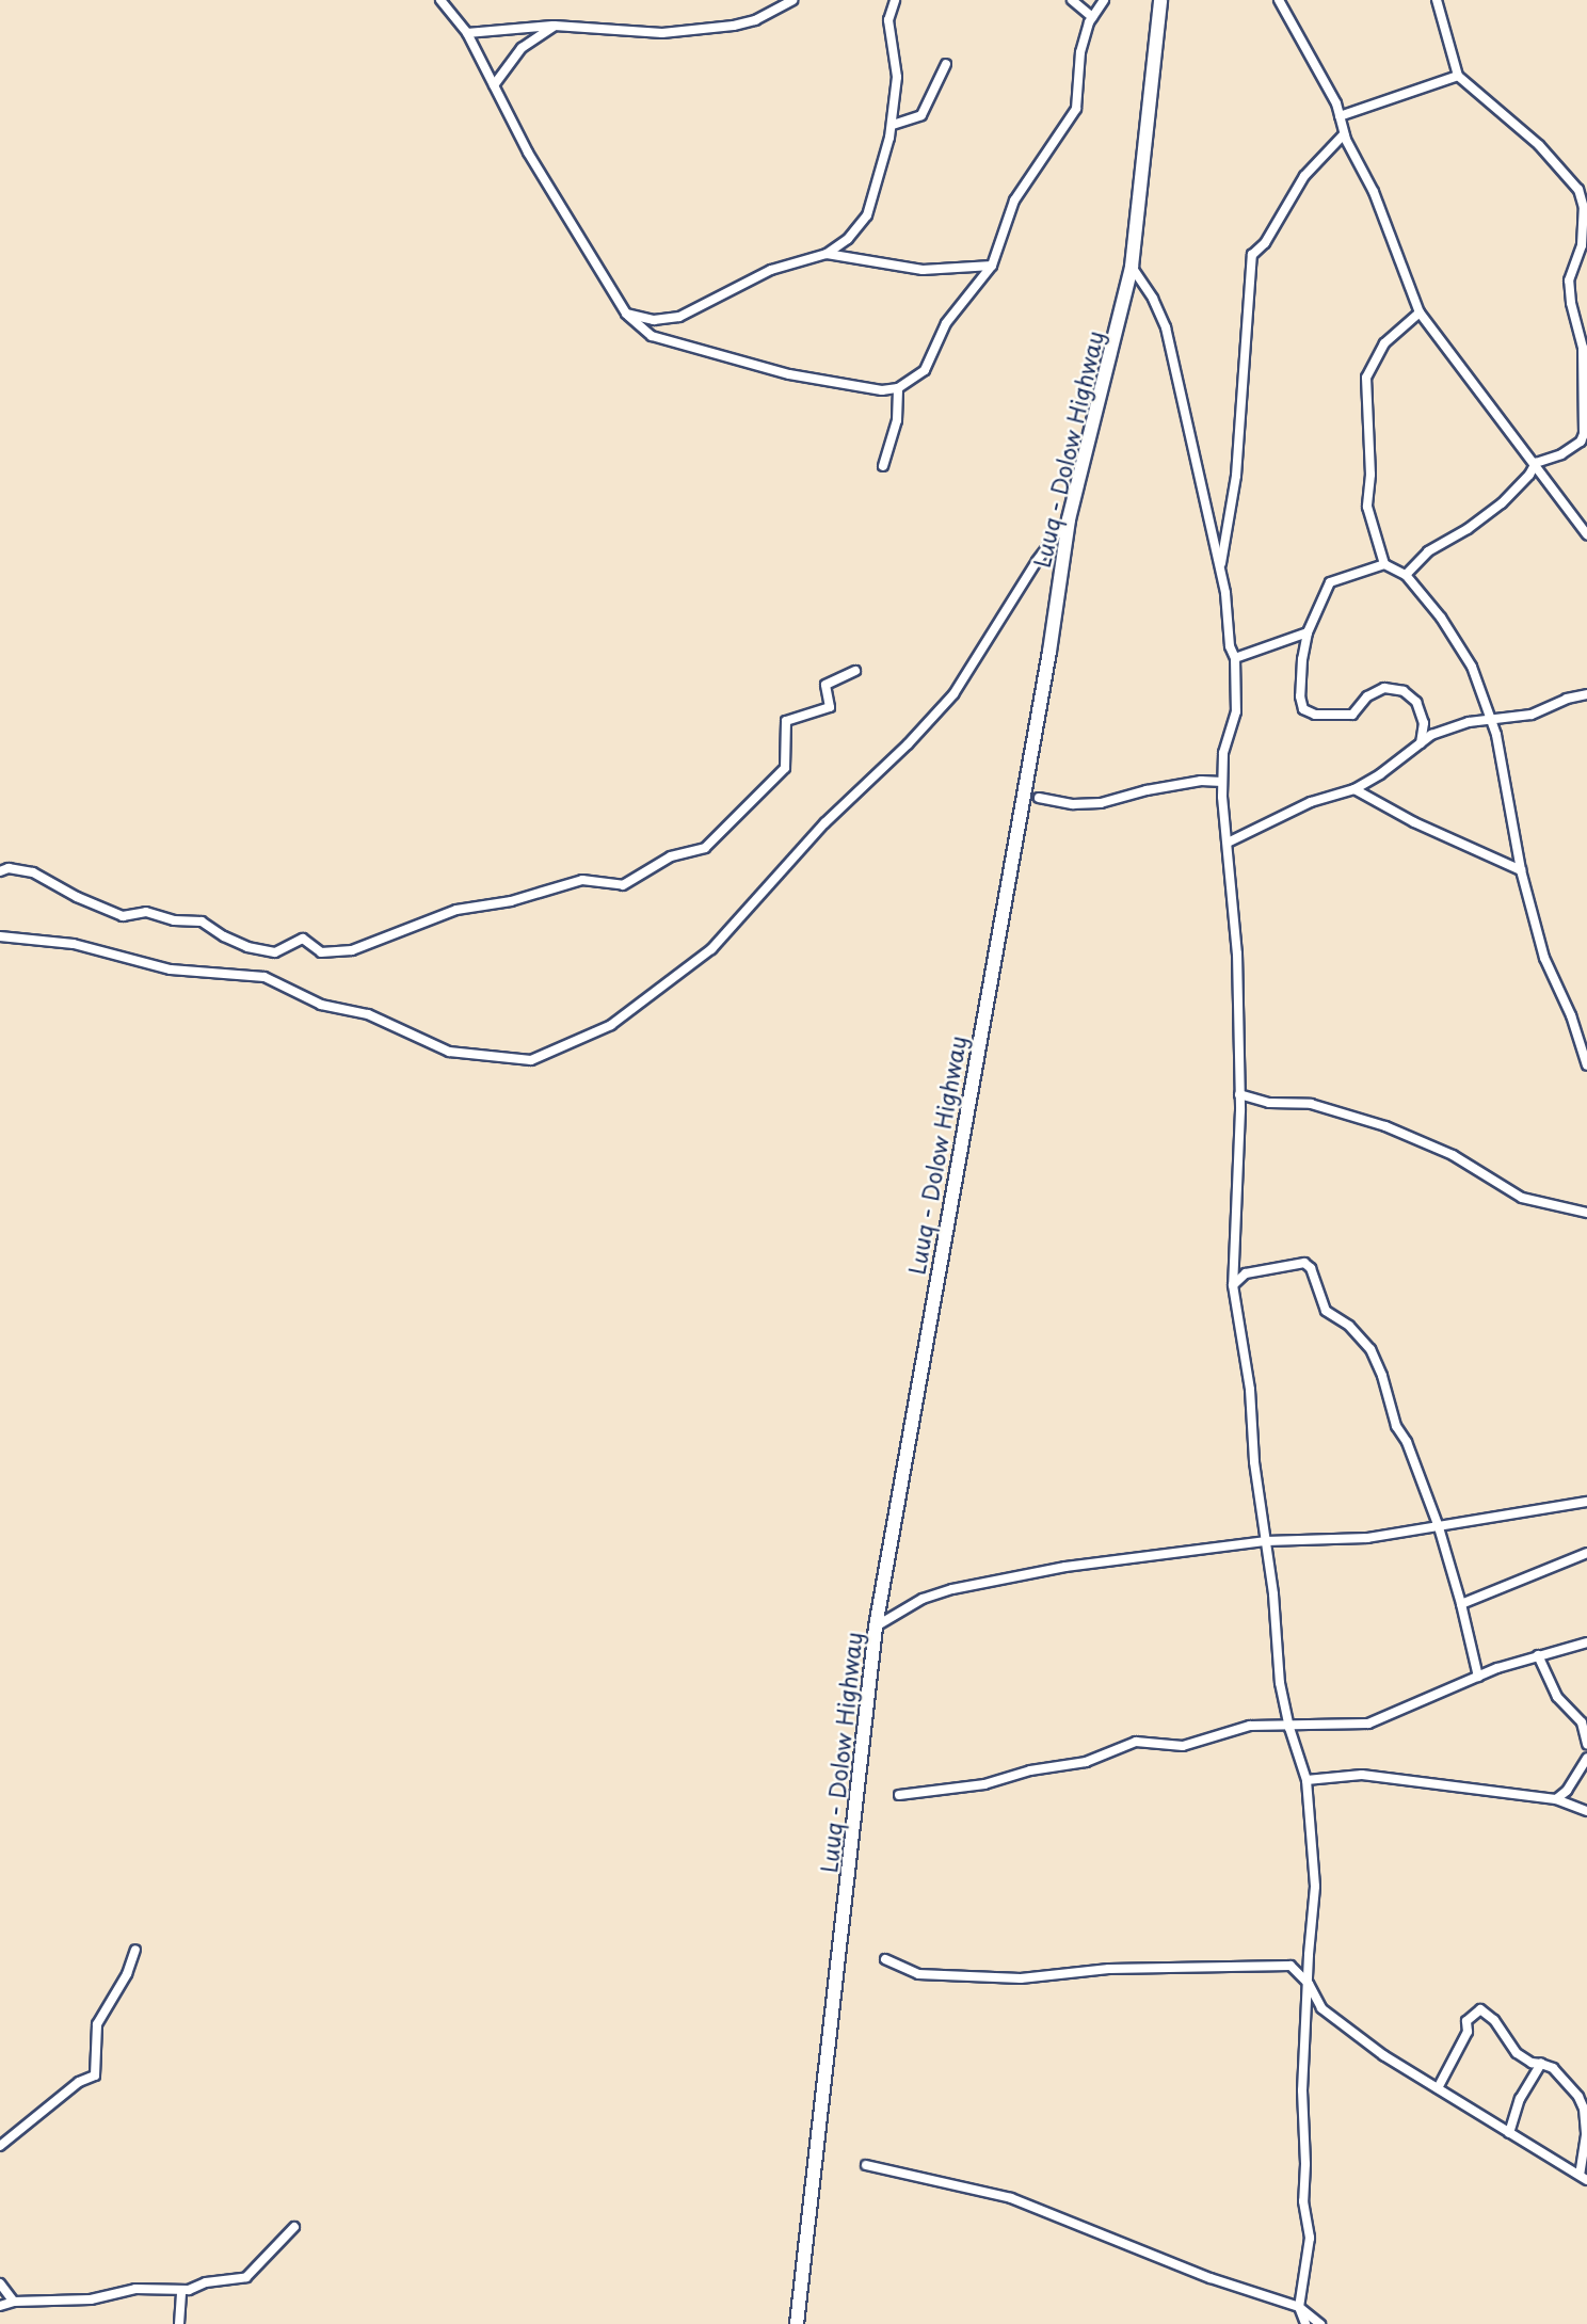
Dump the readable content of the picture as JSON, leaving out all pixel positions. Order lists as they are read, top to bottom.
{
  "streets": {
    "main road": ["Luuq - Dolow Highway"]
  }
}
